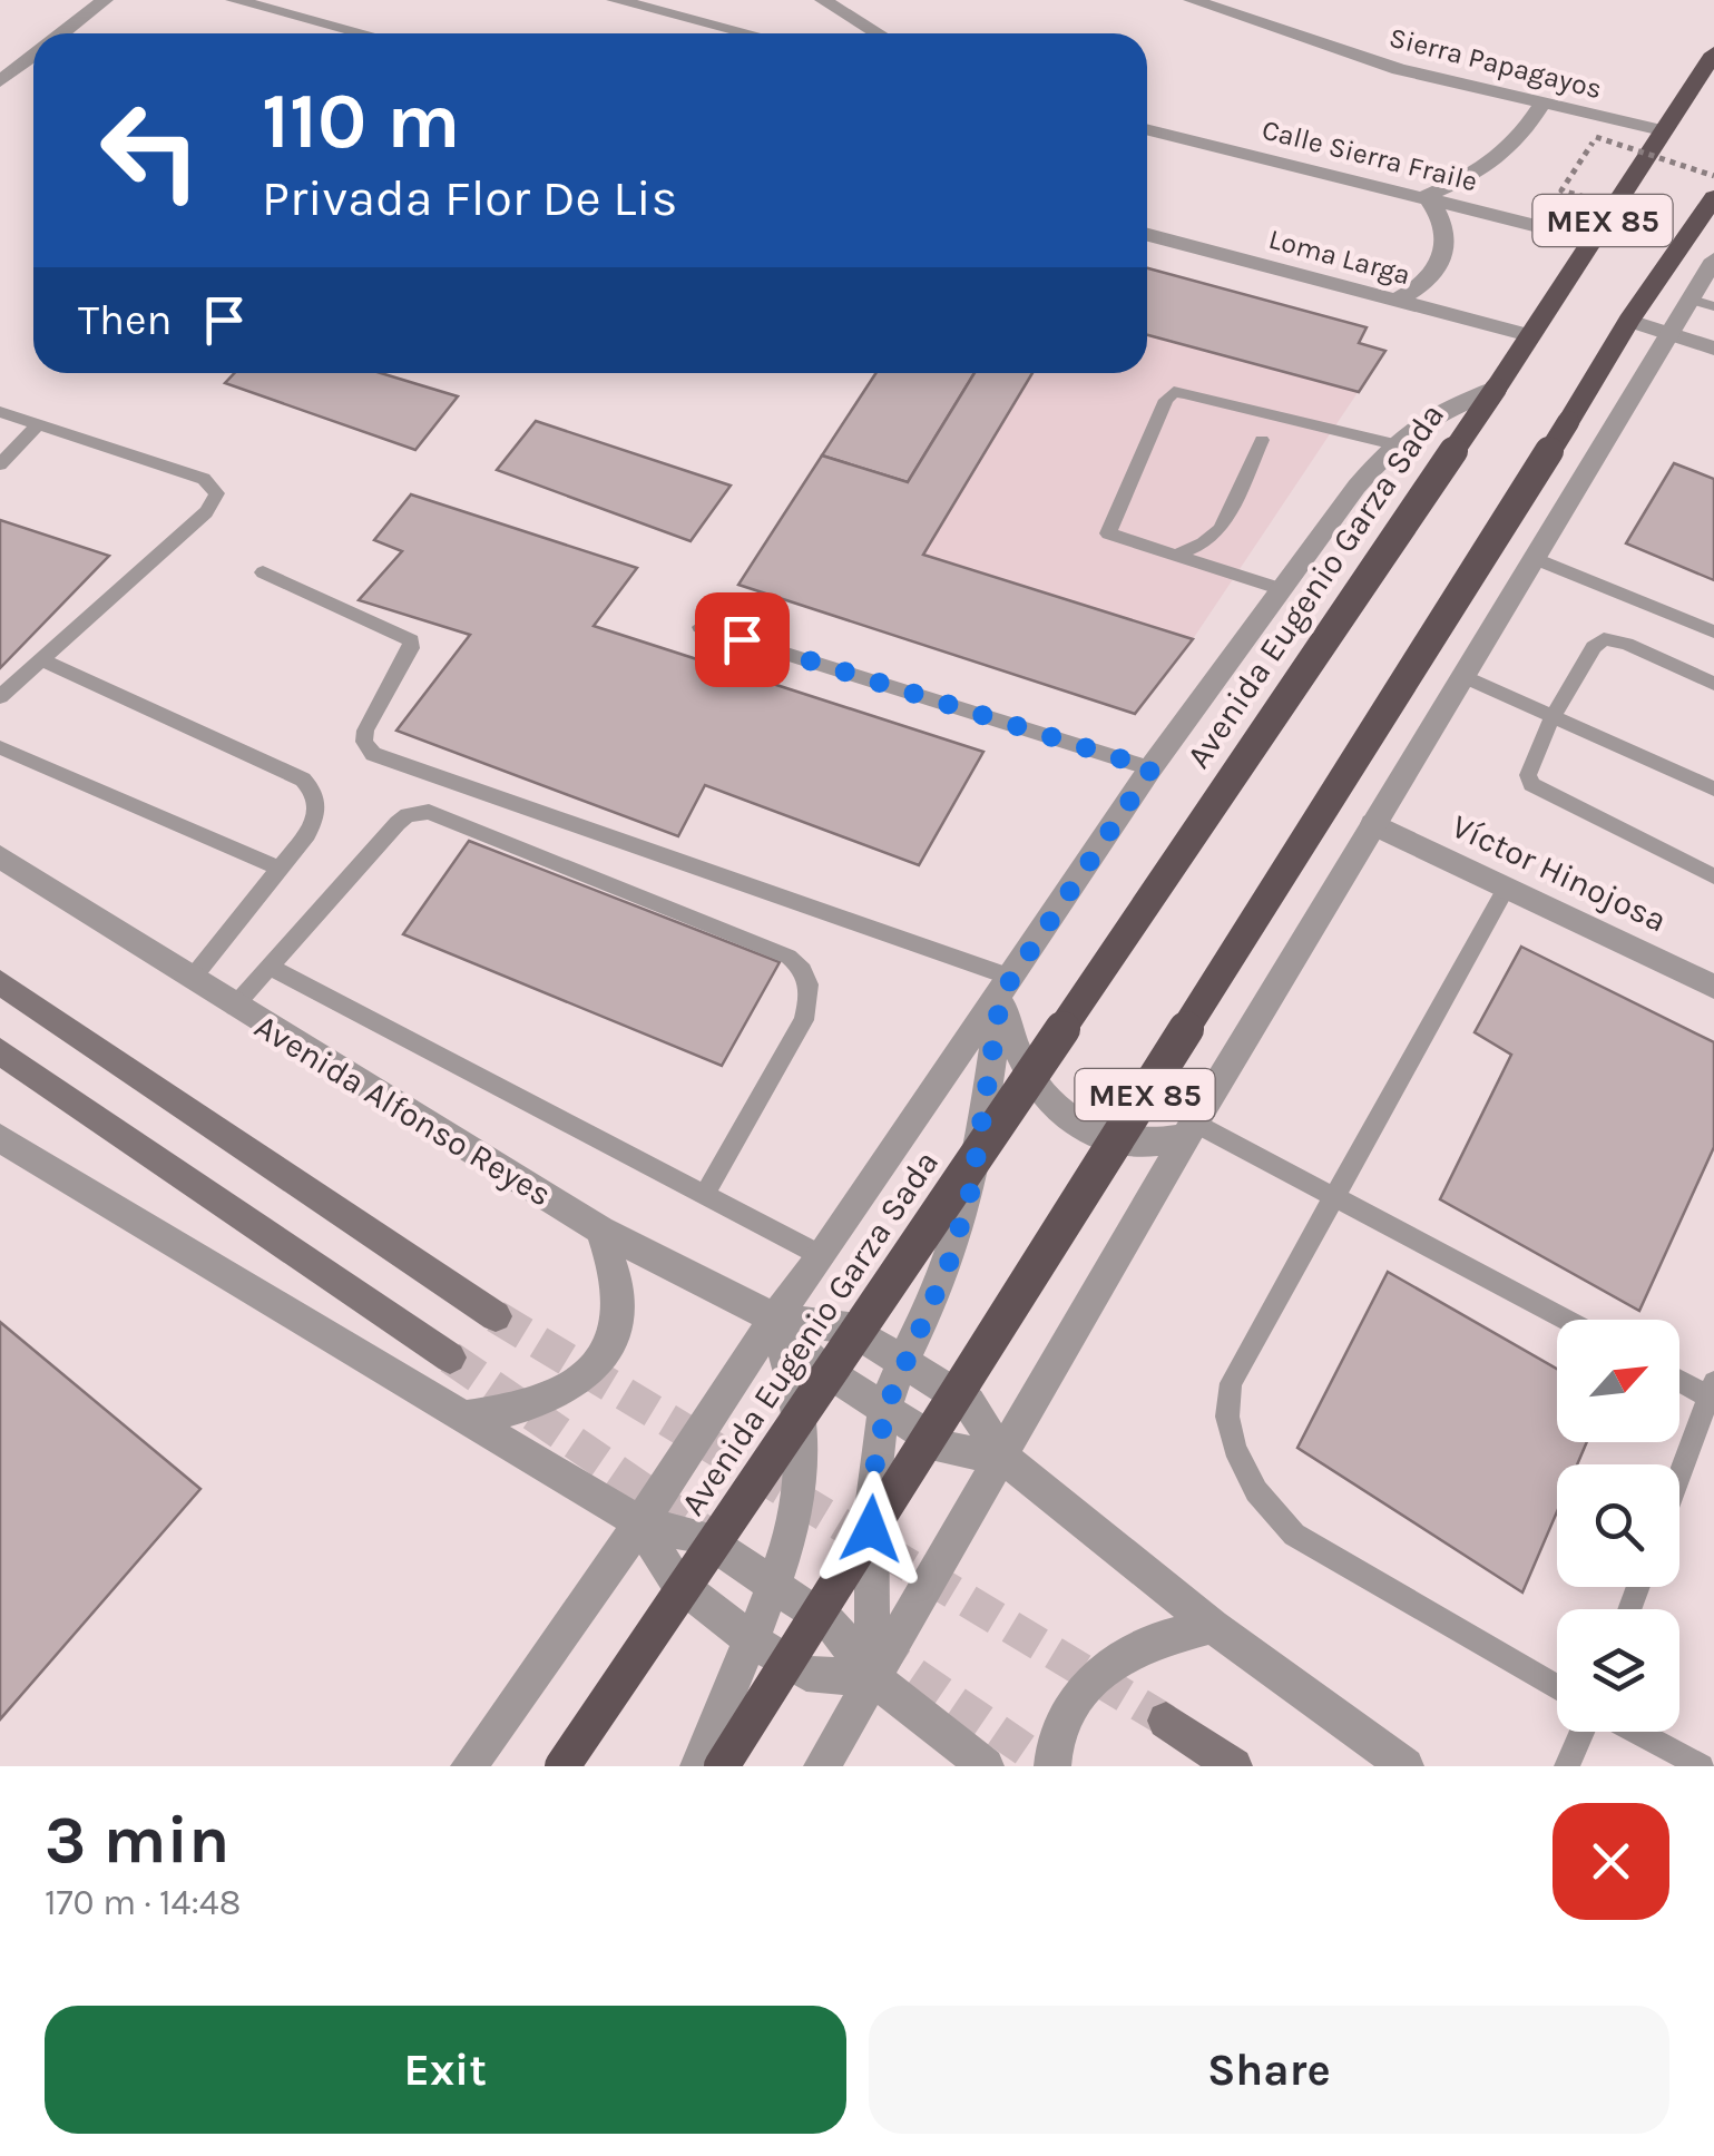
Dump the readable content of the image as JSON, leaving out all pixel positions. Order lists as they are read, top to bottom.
{
  "streets": {
    "highway": ["MEX 85", "Avenida Eugenio Garza Sada"],
    "street": [
      "Sierra Papagayos",
      "Calle Sierra Fraile",
      "Loma Larga",
      "Víctor Hinojosa",
      "Avenida Alfonso Reyes"
    ]
  },
  "crossings": [
    ["Sierra Papagayos", "Avenida Eugenio Garza Sada"],
    ["Calle Sierra Fraile", "Avenida Eugenio Garza Sada"],
    ["Loma Larga", "Avenida Eugenio Garza Sada"]
  ],
  "north": "top right",
  "page": {
    "turn": ["110 m", "Privada Flor De Lis"],
    "then": "Then",
    "heading": ["3 min", "170 m · 14:48"],
    "buttons": ["Exit", "Share"]
  }
}
